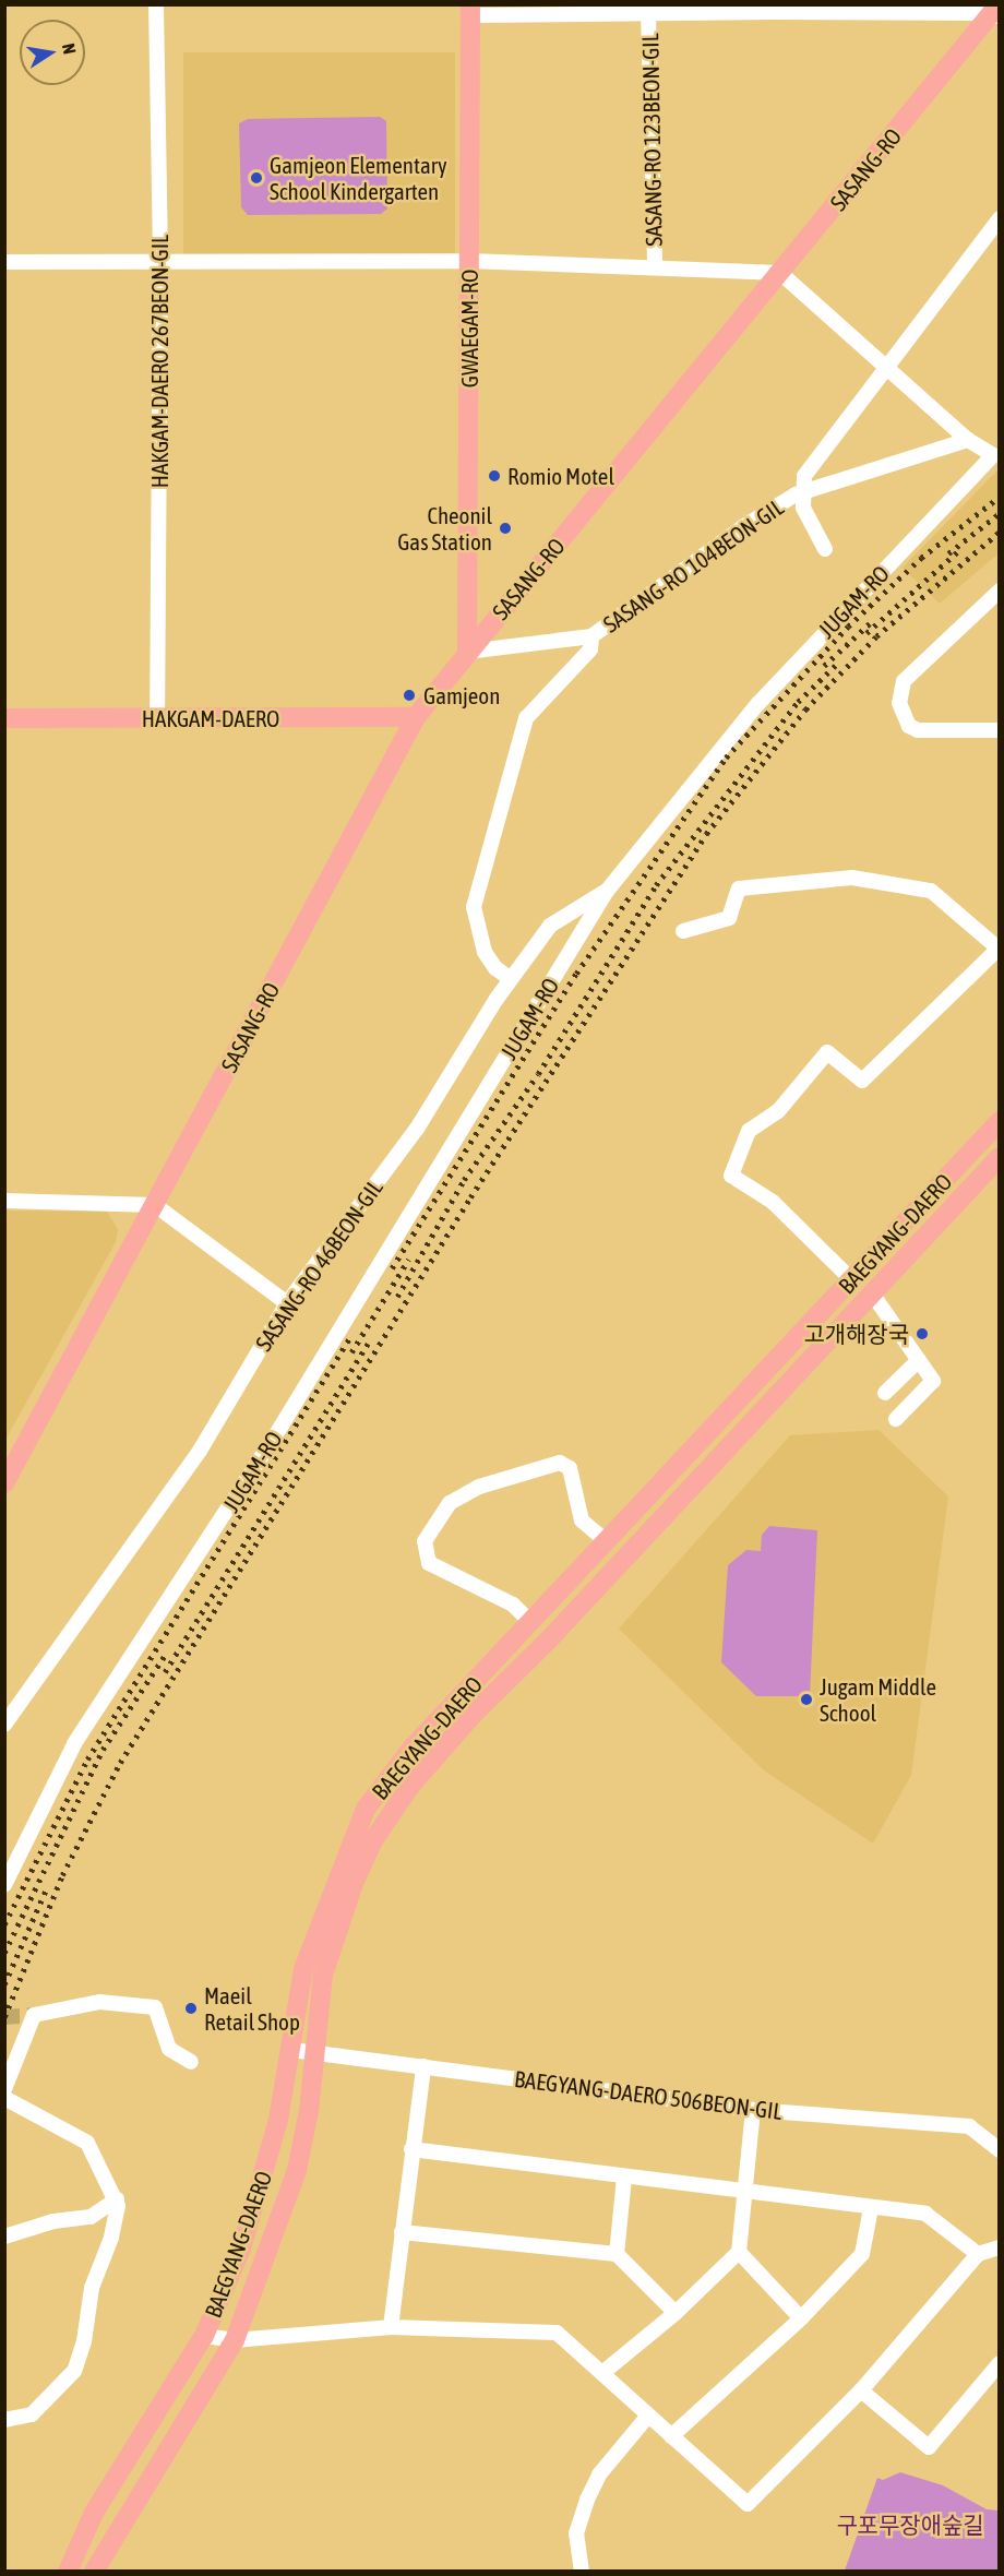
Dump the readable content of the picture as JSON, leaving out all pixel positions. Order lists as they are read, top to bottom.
{
  "streets": {
    "main road": [
      "SASANG-RO",
      "GWAEGAM-RO",
      "HAKGAM-DAERO",
      "BAEGYANG-DAERO"
    ],
    "street": [
      "SASANG-RO 123BEON-GIL",
      "HAKGAM-DAERO 267BEON-GIL",
      "SASANG-RO 104BEON-GIL",
      "JUGAM-RO",
      "SASANG-RO 46BEON-GIL",
      "BAEGYANG-DAERO 506BEON-GIL"
    ]
  },
  "crossings": [
    ["SASANG-RO 123BEON-GIL", "SASANG-RO"],
    ["SASANG-RO 123BEON-GIL", "GWAEGAM-RO"],
    ["SASANG-RO 123BEON-GIL", "HAKGAM-DAERO 267BEON-GIL"],
    ["SASANG-RO 123BEON-GIL", "JUGAM-RO"],
    ["SASANG-RO", "GWAEGAM-RO"],
    ["SASANG-RO", "SASANG-RO 104BEON-GIL"],
    ["SASANG-RO", "JUGAM-RO"],
    ["SASANG-RO", "HAKGAM-DAERO"],
    ["GWAEGAM-RO", "SASANG-RO 104BEON-GIL"],
    ["HAKGAM-DAERO 267BEON-GIL", "HAKGAM-DAERO"],
    ["SASANG-RO 104BEON-GIL", "JUGAM-RO"],
    ["JUGAM-RO", "SASANG-RO 46BEON-GIL"],
    ["BAEGYANG-DAERO", "BAEGYANG-DAERO 506BEON-GIL"]
  ],
  "parks": ["구포무장애숲길"],
  "places": [
    "Gamjeon Elementary School Kindergarten",
    "Romio Motel",
    "Cheonil Gas Station",
    "Gamjeon",
    "고개해장국",
    "Jugam Middle School",
    "Maeil Retail Shop"
  ],
  "north": "right"
}
